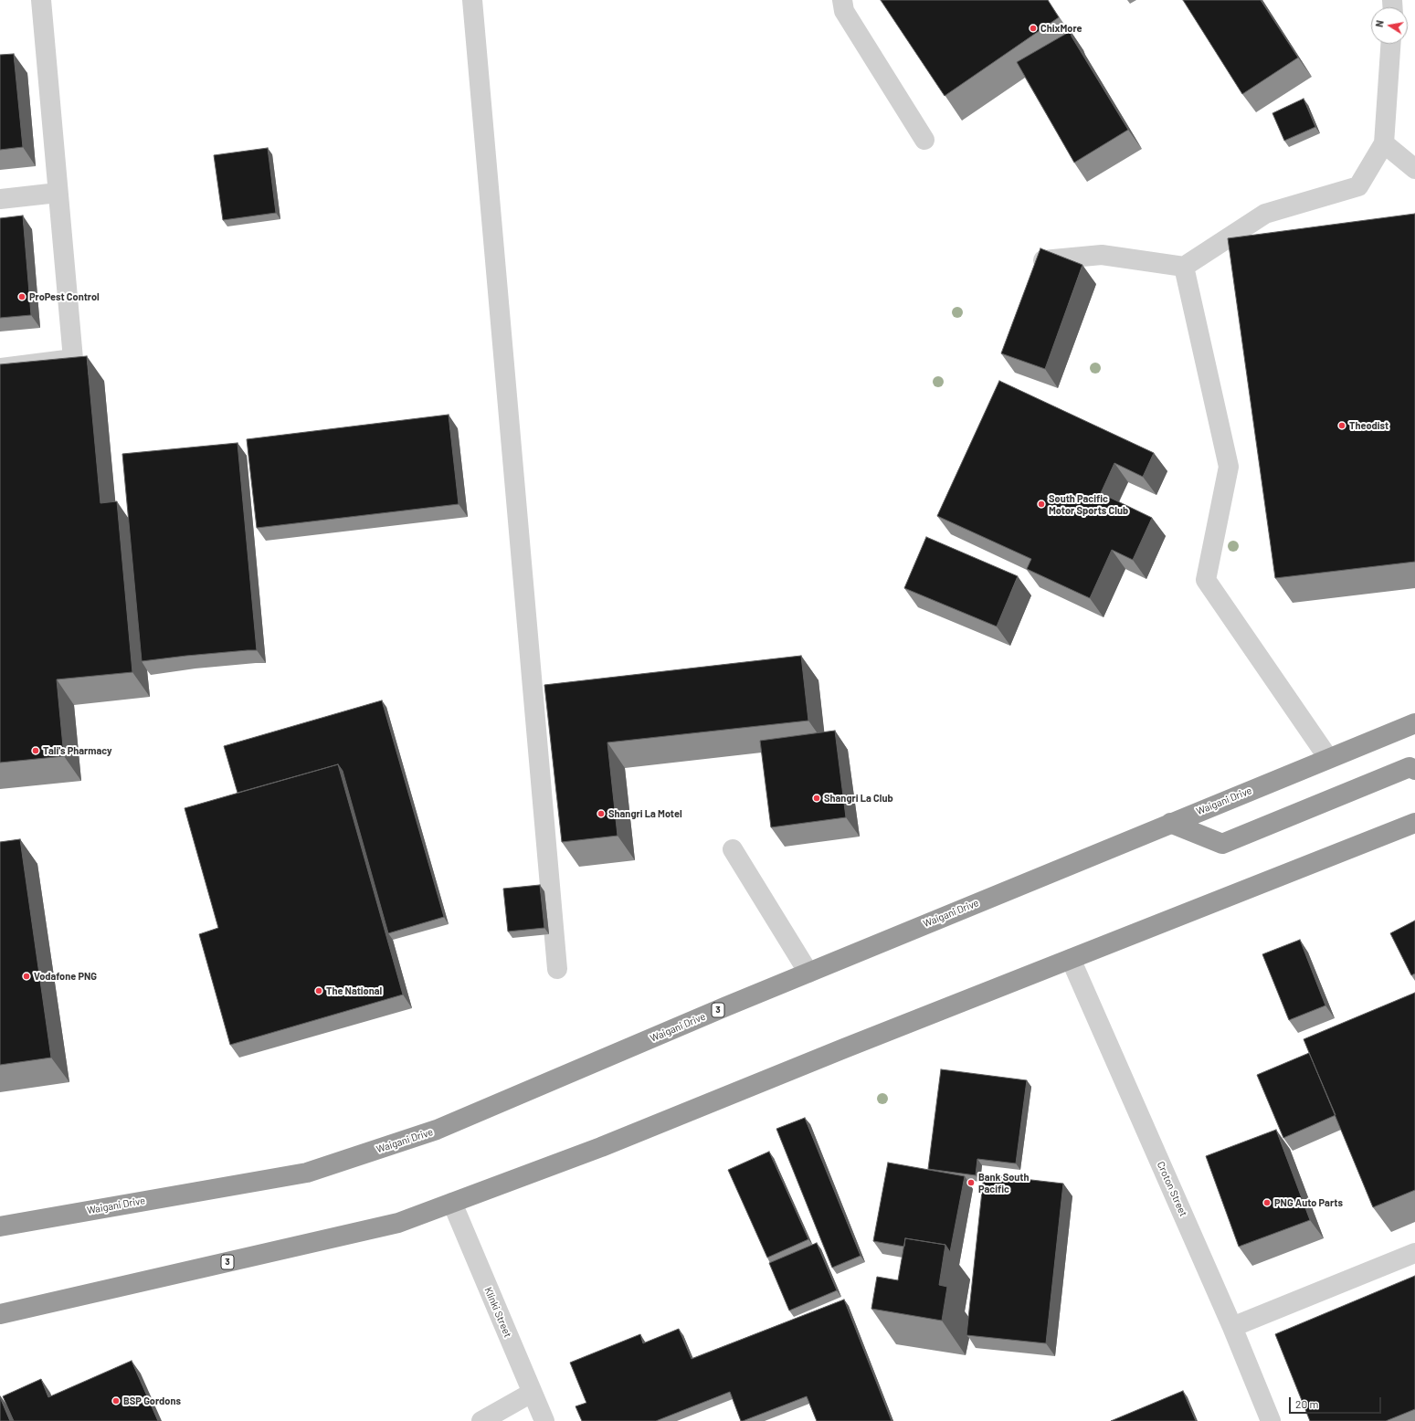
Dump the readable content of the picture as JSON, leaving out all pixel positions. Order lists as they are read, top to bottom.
{
  "streets": {
    "highway": ["Waigani Drive", "3"],
    "street": ["Croton Street", "Klinki Street"]
  },
  "crossings": [
    ["3", "Croton Street"],
    ["3", "Klinki Street"]
  ],
  "places": [
    "ChixMore",
    "ProPest Control",
    "Theodist",
    "South Pacific Motor Sports Club",
    "Tali's Pharmacy",
    "Shangri La Club",
    "Shangri La Motel",
    "Vodafone PNG",
    "The National",
    "Bank South Pacific",
    "PNG Auto Parts",
    "BSP Gordons"
  ],
  "scale_bar": "20 m",
  "north": "left"
}
